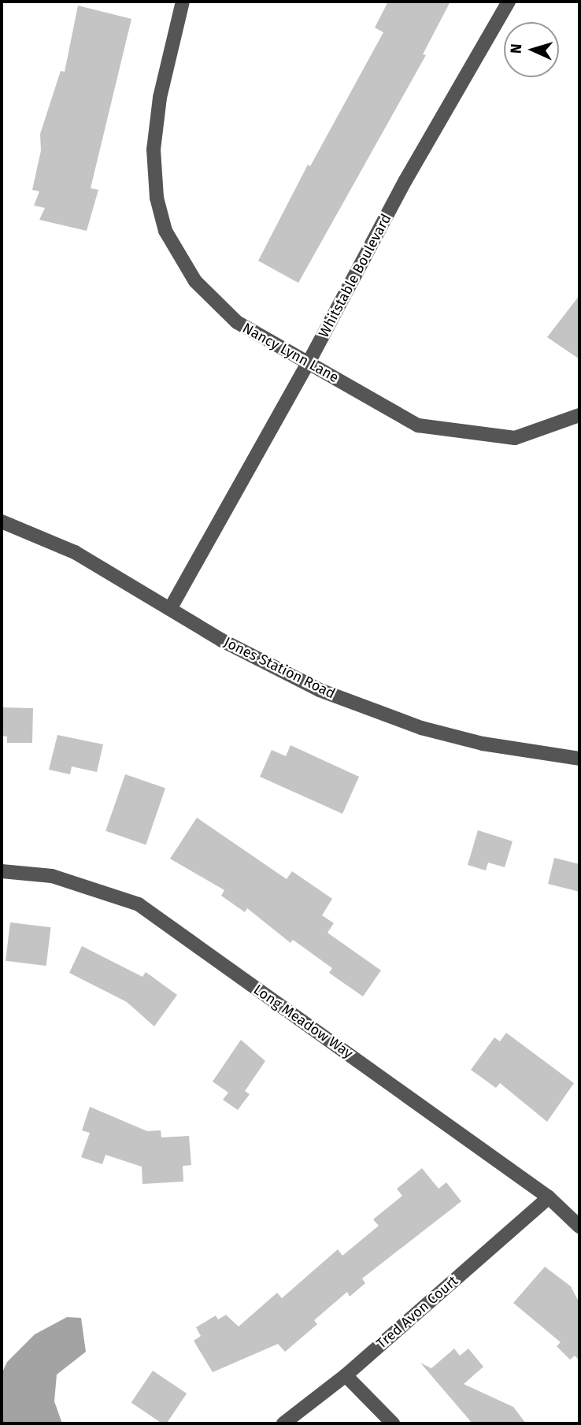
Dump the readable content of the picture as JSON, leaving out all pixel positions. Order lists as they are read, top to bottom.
{
  "streets": {
    "street": [
      "Whitstable Boulevard",
      "Nancy Lynn Lane",
      "Jones Station Road",
      "Long Meadow Way",
      "Tred Avon Court"
    ]
  },
  "crossings": [
    ["Whitstable Boulevard", "Nancy Lynn Lane"],
    ["Whitstable Boulevard", "Jones Station Road"],
    ["Long Meadow Way", "Tred Avon Court"]
  ],
  "north": "left"
}
